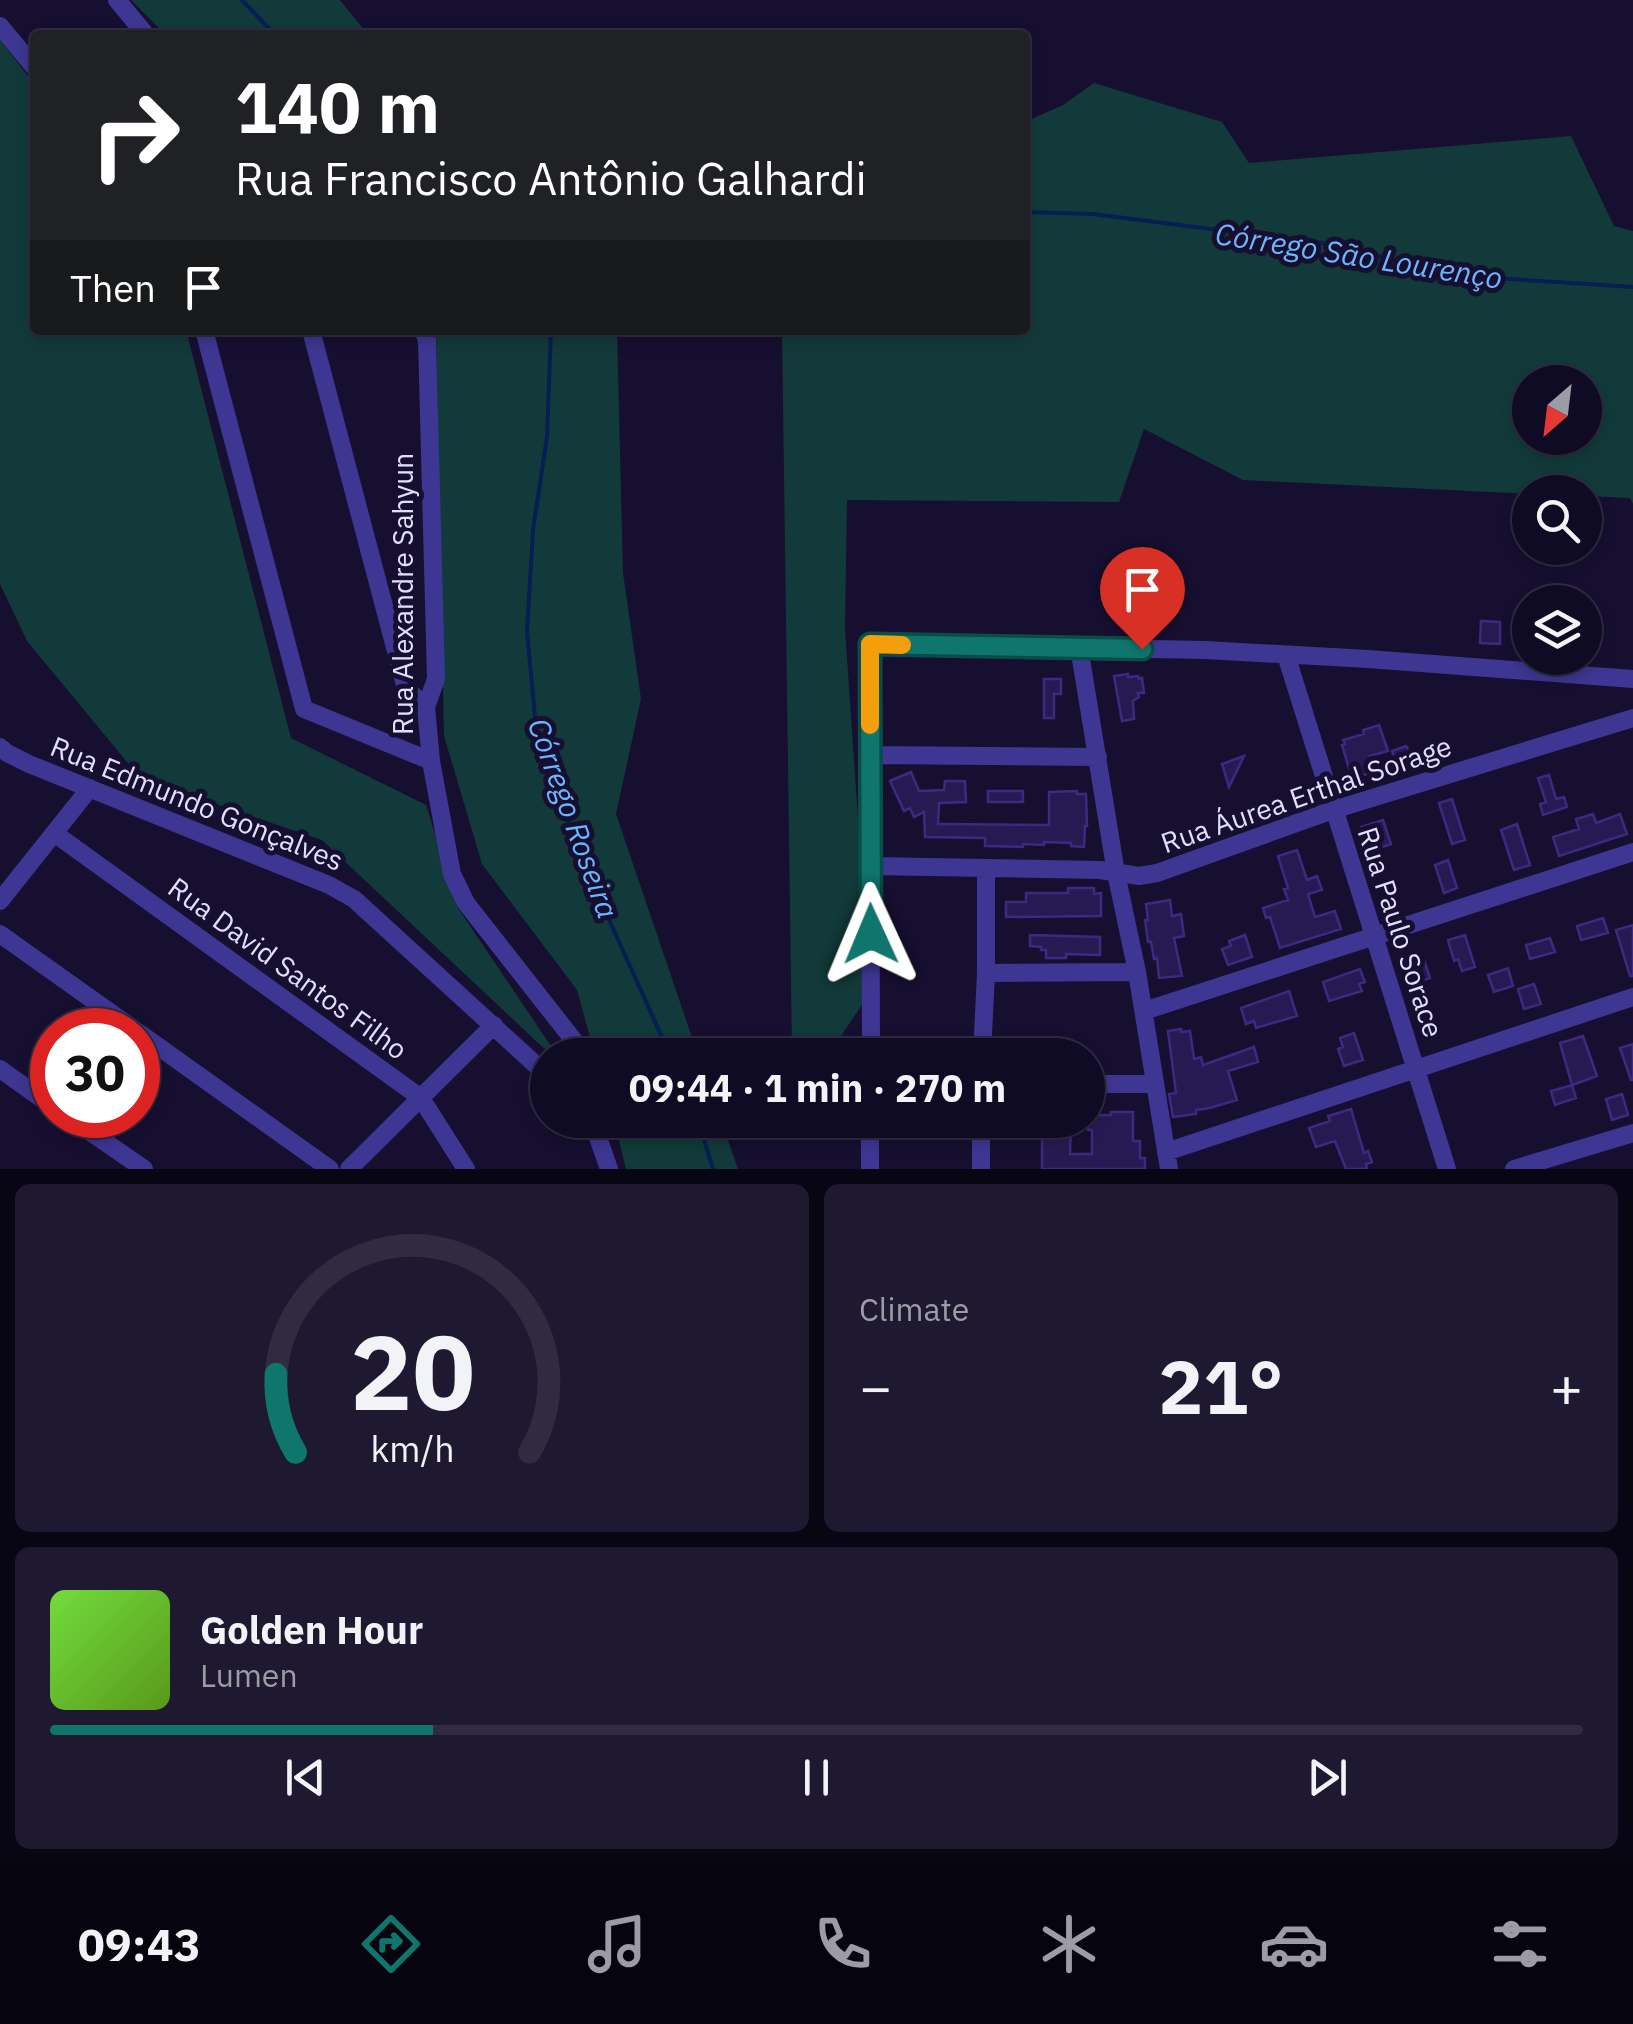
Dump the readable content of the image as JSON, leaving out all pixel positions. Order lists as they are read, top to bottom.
{
  "streets": {
    "street": [
      "Rua Alexandre Sahyun",
      "Rua Áurea Erthal Sorage",
      "Rua Edmundo Gonçalves",
      "Rua Paulo Sorace",
      "Rua David Santos Filho"
    ]
  },
  "crossings": [
    ["Rua Áurea Erthal Sorage", "Rua Paulo Sorace"]
  ],
  "water": ["Córrego São Lourenço", "Córrego Roseira"],
  "north": "bottom left",
  "page": {
    "turn": ["140 m", "Rua Francisco Antônio Galhardi"],
    "then": "Then",
    "limit": "30",
    "trip": "09:44 · 1 min · 270 m",
    "tile": "Climate",
    "heat": ["−", "21°", "+"],
    "song": ["Golden Hour", "Lumen"],
    "tabs": "09:43",
    "gauge": ["20", "km/h"]
  }
}
